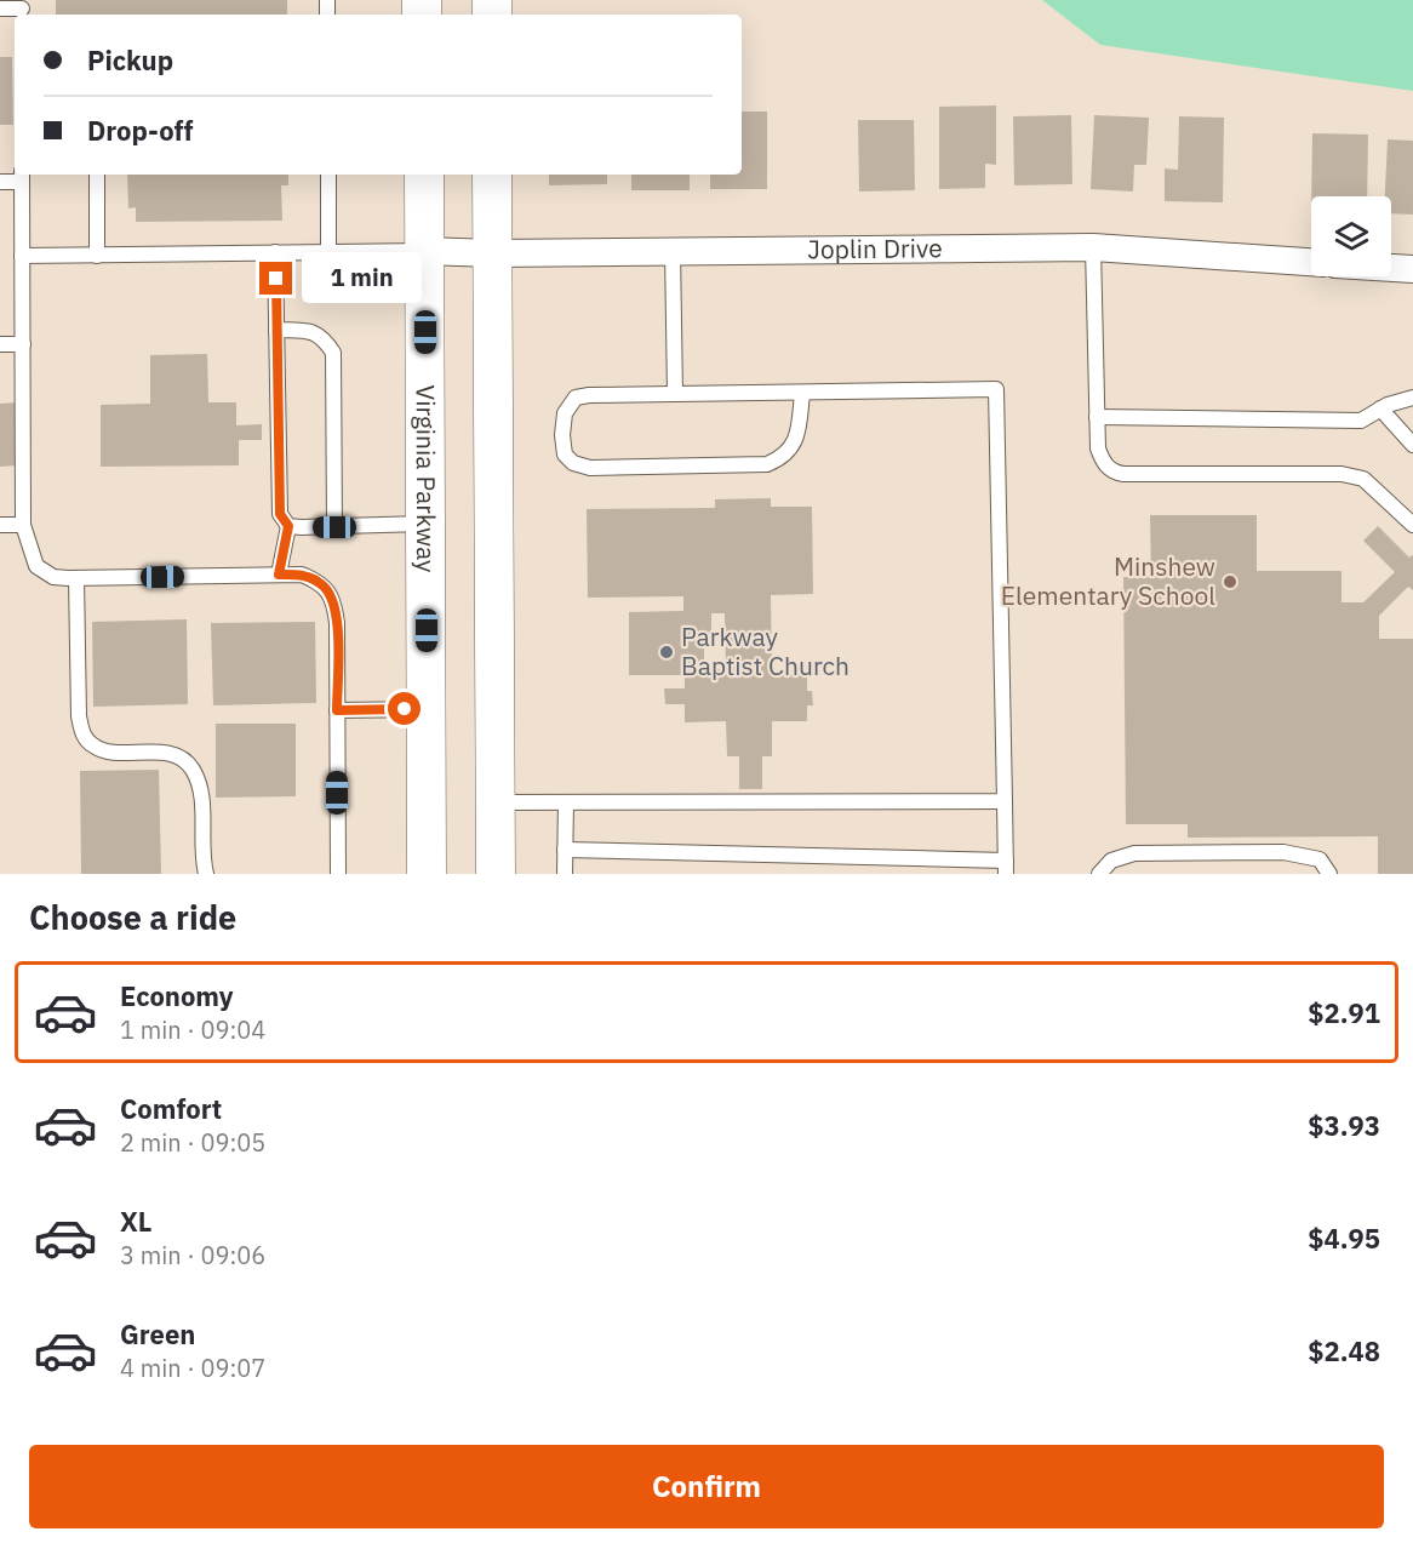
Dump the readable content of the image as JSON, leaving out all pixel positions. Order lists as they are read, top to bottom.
{
  "streets": {
    "main road": ["Virginia Parkway"],
    "street": ["Joplin Drive"]
  },
  "crossings": [
    ["Joplin Drive", "Virginia Parkway"]
  ],
  "places": ["Minshew Elementary School", "Parkway Baptist Church"],
  "page": {
    "banner": ["Pickup", "Drop-off"],
    "bubble": "1 min",
    "heading": "Choose a ride",
    "list": [
      {
        "name": "Economy",
        "note": "1 min · 09:04",
        "value": "$2.91"
      },
      {
        "name": "Comfort",
        "note": "2 min · 09:05",
        "value": "$3.93"
      },
      {
        "name": "XL",
        "note": "3 min · 09:06",
        "value": "$4.95"
      },
      {
        "name": "Green",
        "note": "4 min · 09:07",
        "value": "$2.48"
      }
    ],
    "buttons": "Confirm"
  }
}
